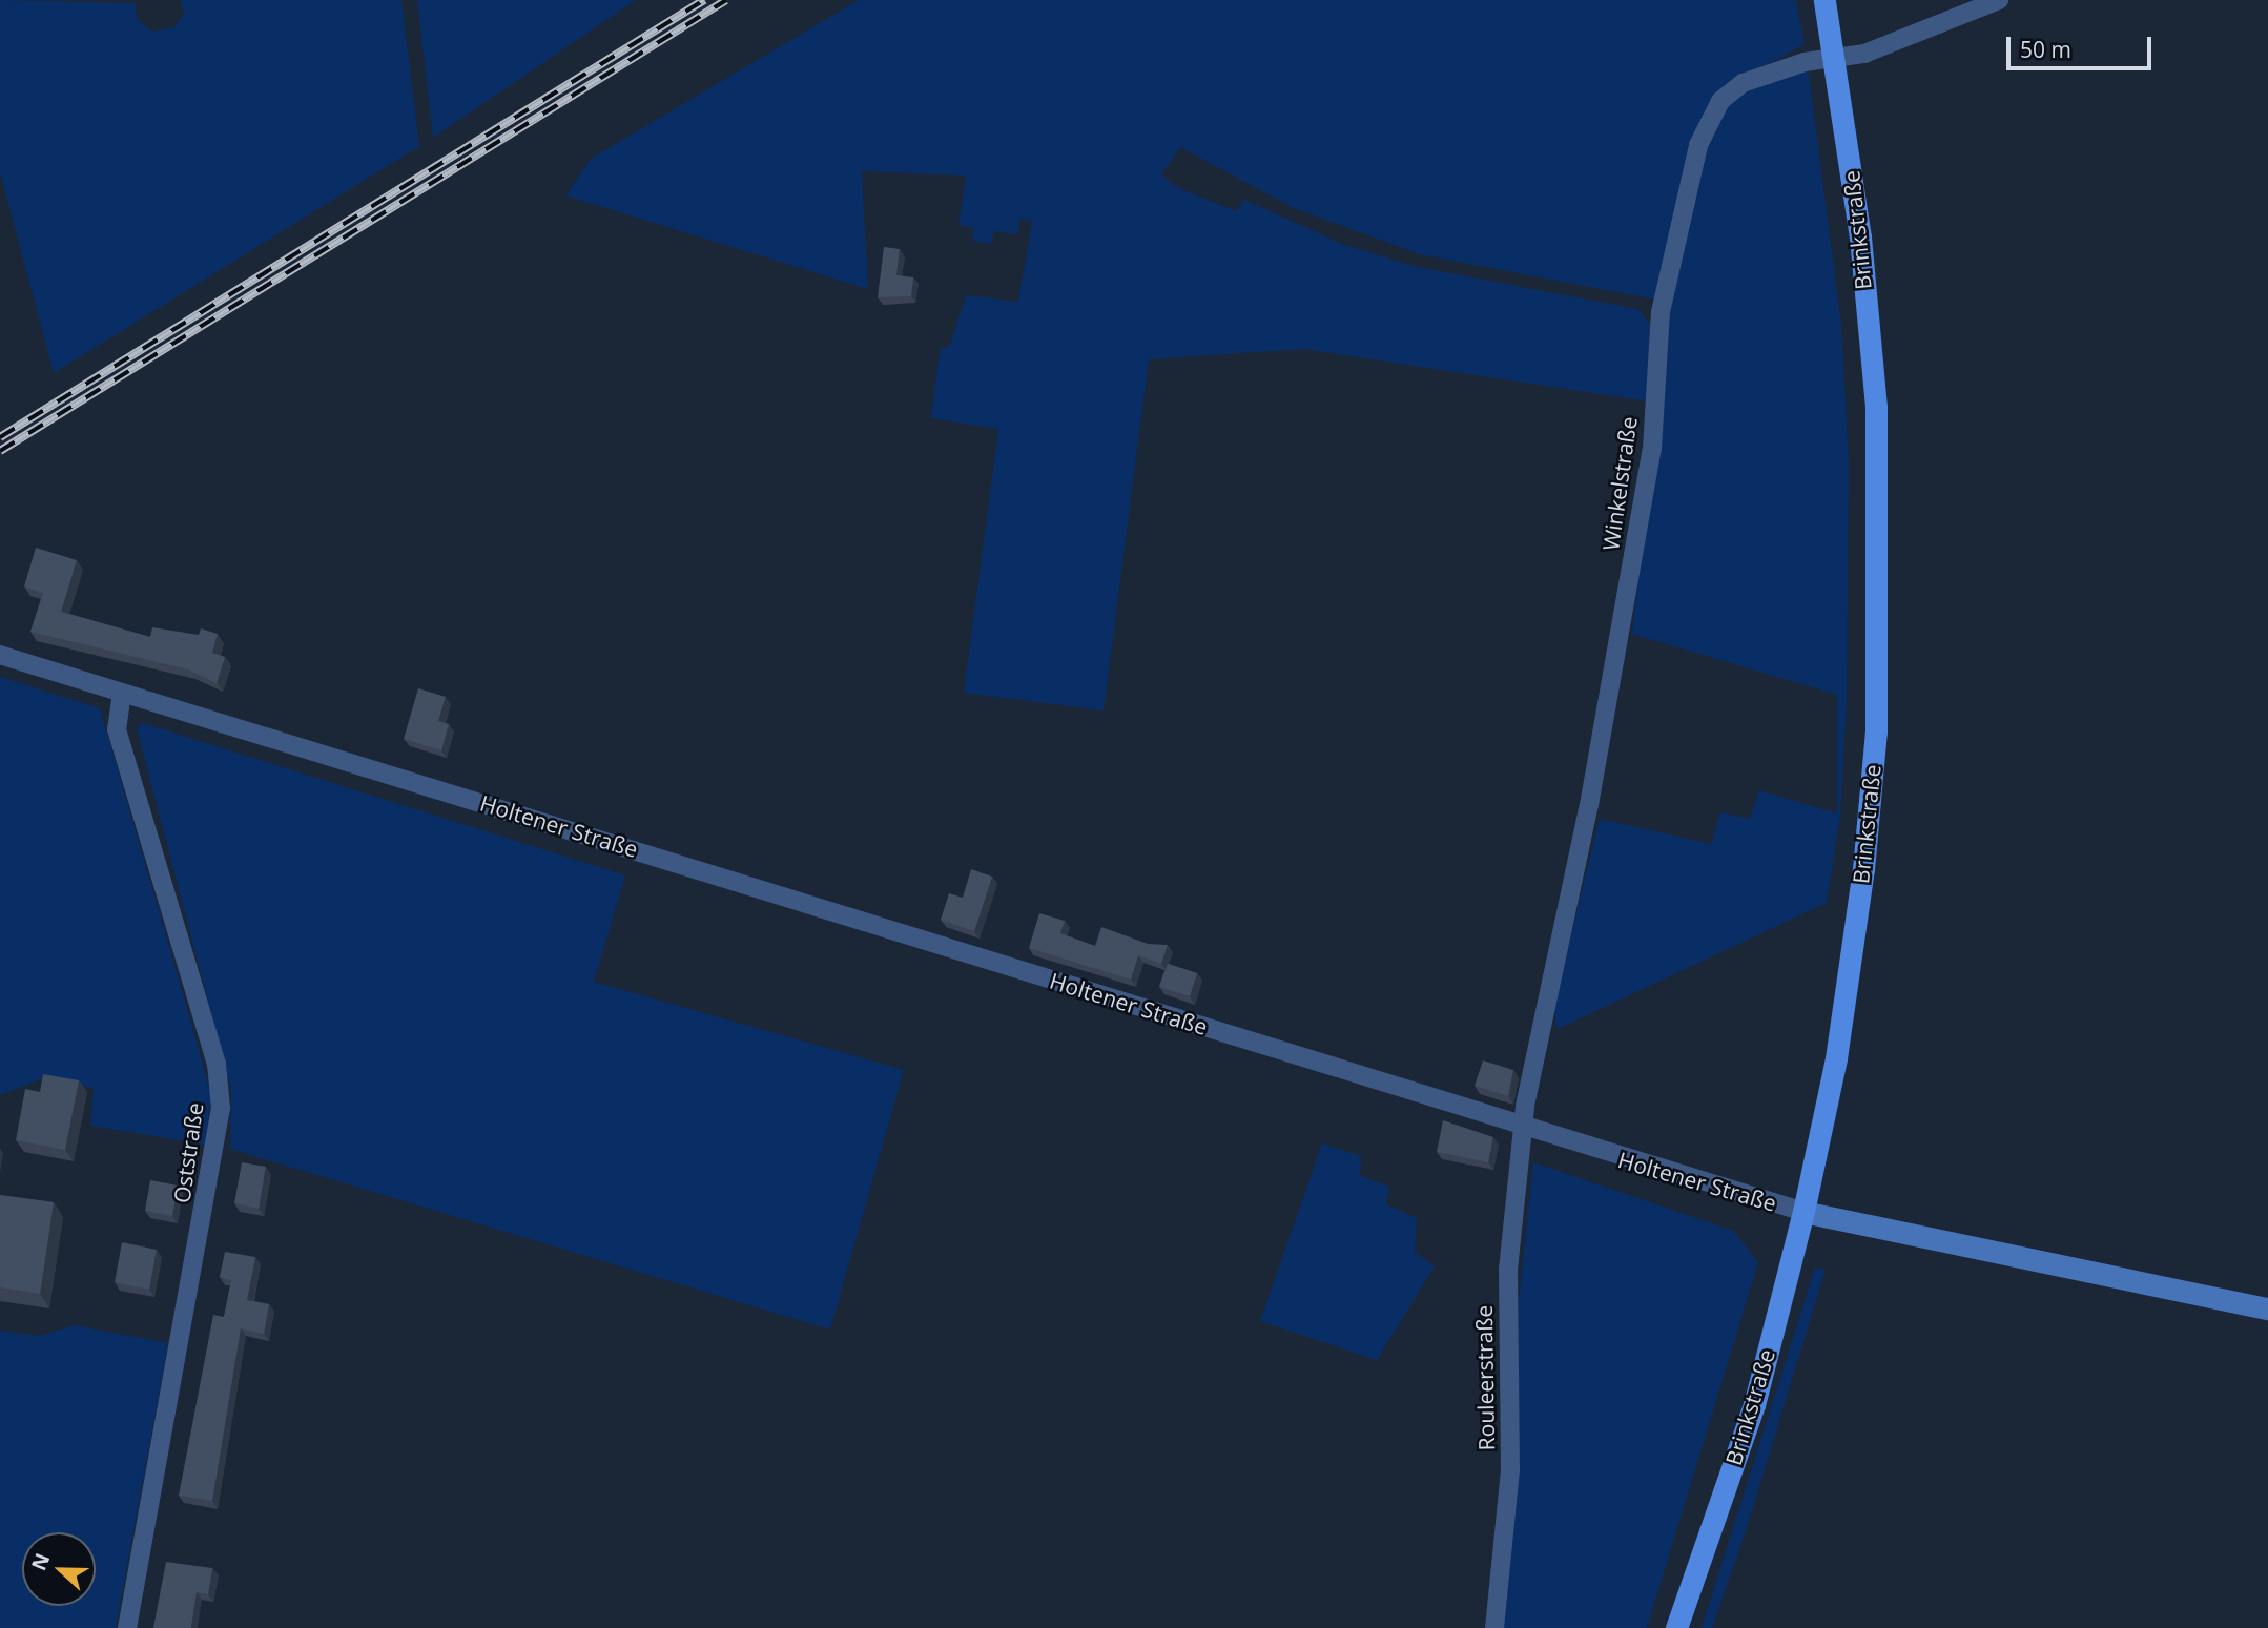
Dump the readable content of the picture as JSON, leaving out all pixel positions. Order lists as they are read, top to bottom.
{
  "streets": {
    "main road": ["Brinkstraße", "Holtener Straße"],
    "street": ["Winkelstraße", "Oststraße", "Rouleerstraße"]
  },
  "crossings": [
    ["Brinkstraße", "Winkelstraße"],
    ["Brinkstraße", "Holtener Straße"],
    ["Winkelstraße", "Holtener Straße"],
    ["Winkelstraße", "Rouleerstraße"],
    ["Holtener Straße", "Oststraße"],
    ["Holtener Straße", "Rouleerstraße"]
  ],
  "scale_bar": "50 m",
  "north": "left"
}
